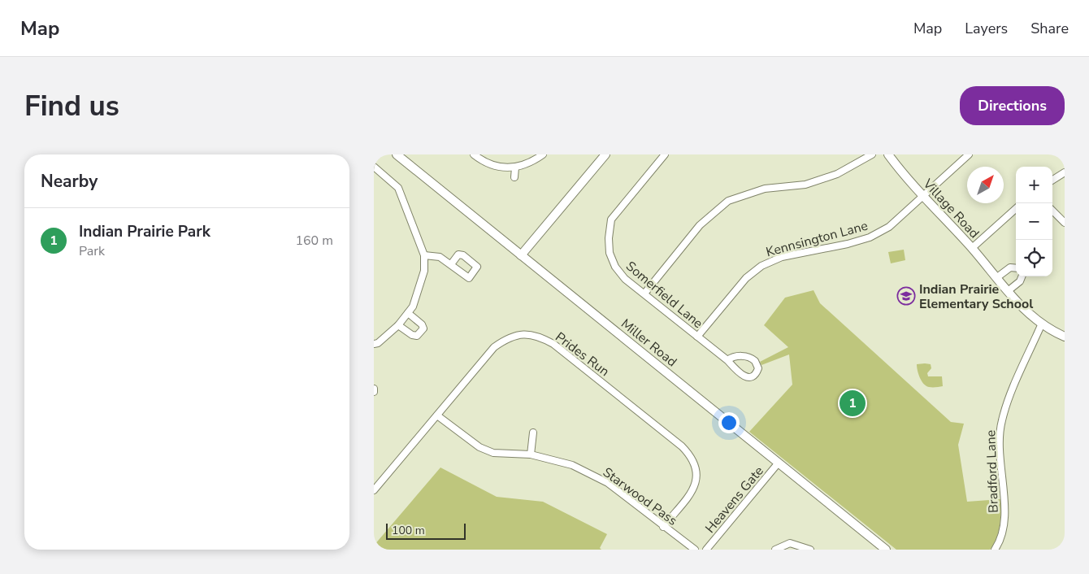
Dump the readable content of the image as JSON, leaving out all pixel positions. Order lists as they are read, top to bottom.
{
  "streets": {
    "street": [
      "Village Road",
      "Kennsington Lane",
      "Somerfield Lane",
      "Miller Road",
      "Prides Run",
      "Bradford Lane",
      "Starwood Pass",
      "Heavens Gate"
    ]
  },
  "crossings": [
    ["Village Road", "Kennsington Lane"],
    ["Village Road", "Bradford Lane"],
    ["Kennsington Lane", "Somerfield Lane"],
    ["Miller Road", "Heavens Gate"],
    ["Prides Run", "Starwood Pass"]
  ],
  "places": {
    "school or university": ["Indian Prairie Elementary School"]
  },
  "scale_bar": "100 m",
  "north": "top right",
  "page": {
    "header": "Map",
    "nav": ["Map", "Layers", "Share"],
    "buttons": "Directions",
    "title": "Find us",
    "heading": "Nearby",
    "map_buttons": ["+", "−"],
    "list": [
      {
        "mark": "1",
        "name": "Indian Prairie Park",
        "note": "Park",
        "value": "160 m"
      }
    ],
    "pins": "1",
    "scale": "100 m"
  }
}
